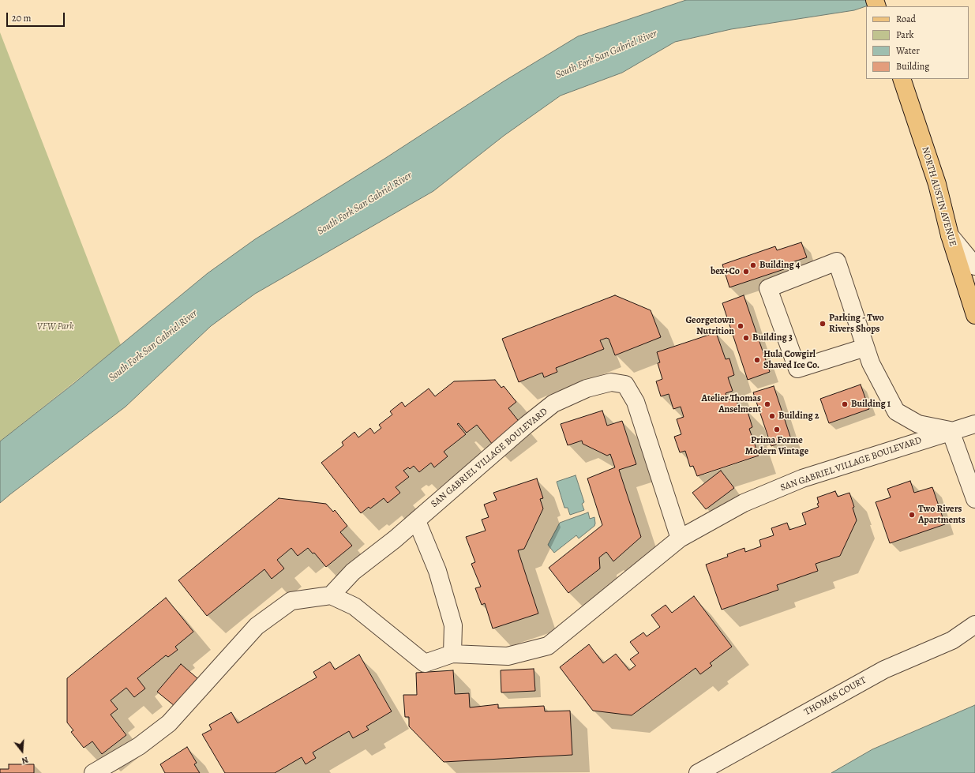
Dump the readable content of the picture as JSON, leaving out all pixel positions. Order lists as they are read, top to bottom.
{
  "streets": {
    "main road": ["NORTH AUSTIN AVENUE"],
    "street": ["SAN GABRIEL VILLAGE BOULEVARD", "THOMAS COURT"]
  },
  "water": ["South Fork San Gabriel River"],
  "parks": ["VFW Park"],
  "places": [
    "Building 4",
    "bex+Co",
    "Parking - Two Rivers Shops",
    "Georgetown Nutrition",
    "Building 3",
    "Hula Cowgirl Shaved Ice Co.",
    "Atelier Thomas Anselment",
    "Building 1",
    "Building 2",
    "Prima Forme Modern Vintage",
    "Two Rivers Apartments"
  ],
  "legend": [
    "Road",
    "Park",
    "Water",
    "Building"
  ],
  "scale_bar": "20 m",
  "north": "bottom"
}
